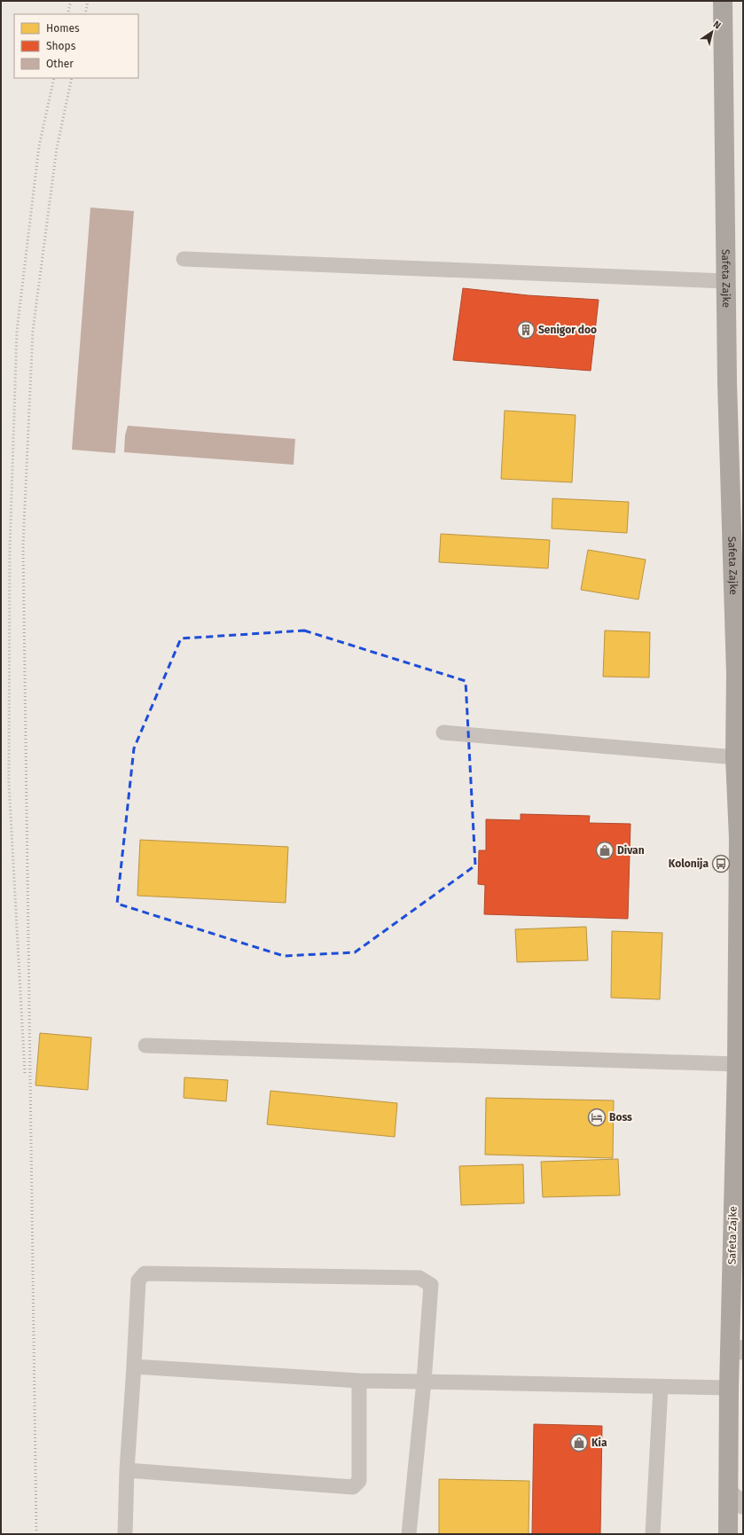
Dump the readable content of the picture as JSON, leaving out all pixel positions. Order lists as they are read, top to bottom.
{
  "streets": {
    "main road": ["Safeta Zajke"]
  },
  "places": {
    "building": ["Senigor doo"],
    "shop": ["Divan", "Kia"],
    "bus stop": ["Kolonija"],
    "hotel": ["Boss"]
  },
  "legend": ["Homes", "Shops", "Other"],
  "north": "top right"
}
